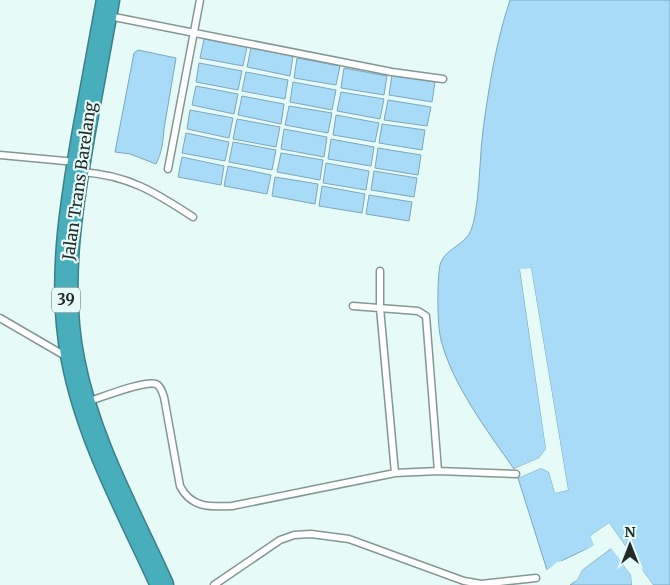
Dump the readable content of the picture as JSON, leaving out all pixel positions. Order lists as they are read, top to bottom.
{
  "streets": {
    "highway": ["Jalan Trans Barelang", "39"]
  },
  "north": "top"
}
